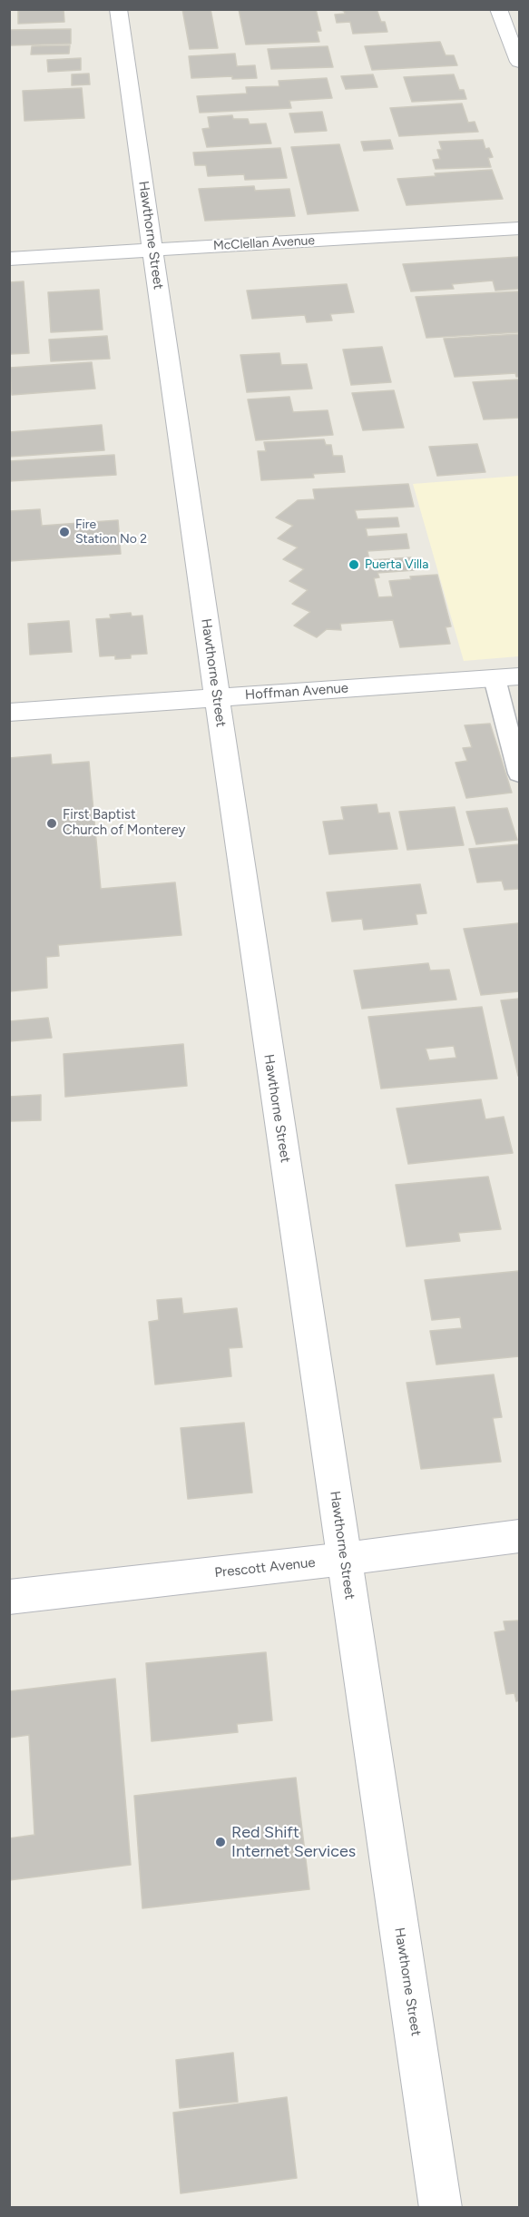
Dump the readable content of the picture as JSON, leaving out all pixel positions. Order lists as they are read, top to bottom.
{
  "streets": {
    "street": [
      "Hawthorne Street",
      "McClellan Avenue",
      "Hoffman Avenue",
      "Prescott Avenue"
    ]
  },
  "crossings": [
    ["Hawthorne Street", "McClellan Avenue"],
    ["Hawthorne Street", "Hoffman Avenue"],
    ["Hawthorne Street", "Prescott Avenue"]
  ],
  "places": [
    "Fire Station No 2",
    "Puerta Villa",
    "First Baptist Church of Monterey",
    "Red Shift Internet Services"
  ]
}
